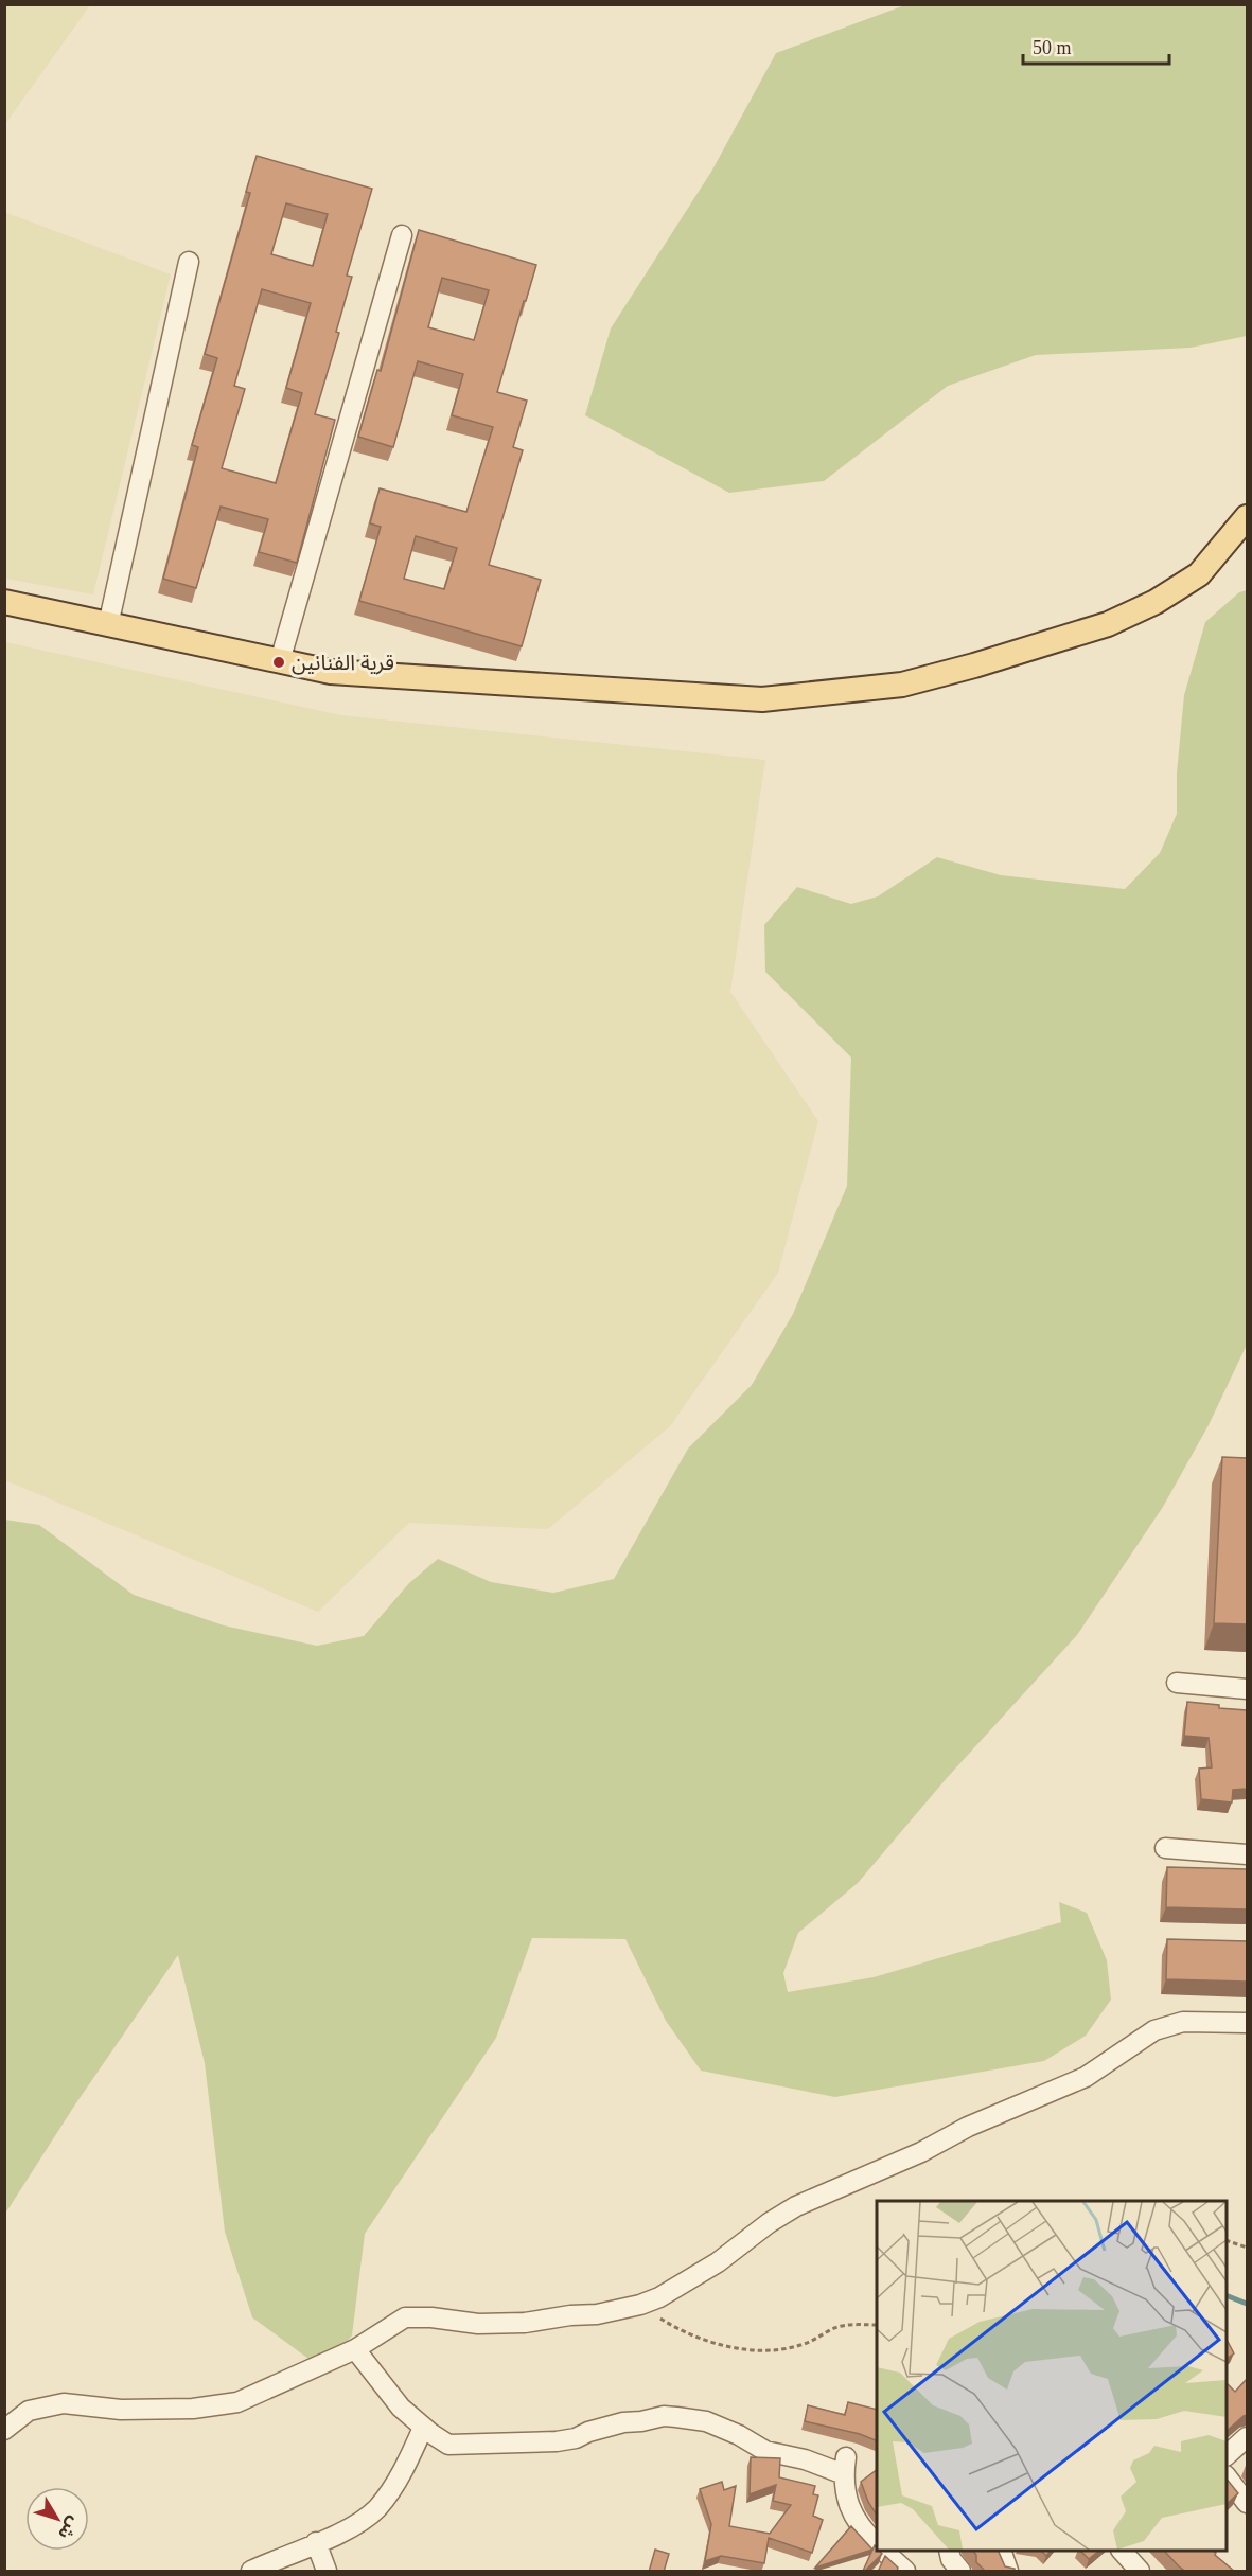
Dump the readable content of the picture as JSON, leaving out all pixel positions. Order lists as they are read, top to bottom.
{
  "places": ["قرية الفنانين"],
  "scale_bar": "50 m",
  "north": "bottom right"
}
